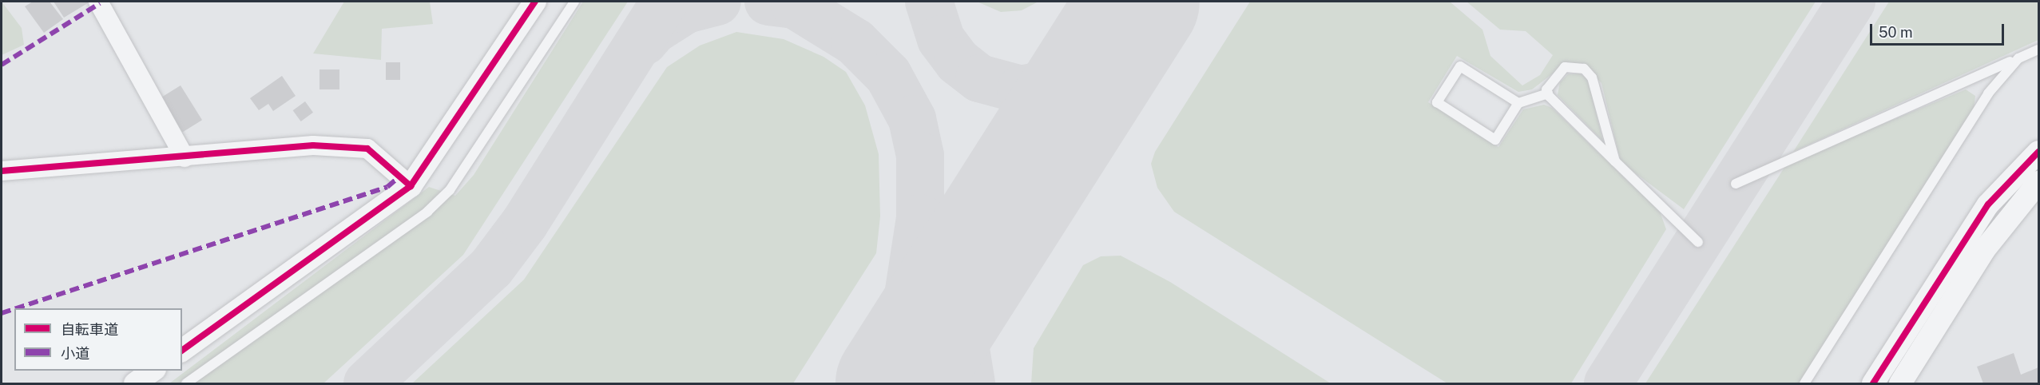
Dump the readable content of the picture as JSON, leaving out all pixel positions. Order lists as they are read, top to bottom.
{
  "legend": ["自転車道", "小道"],
  "scale_bar": "50 m"
}
